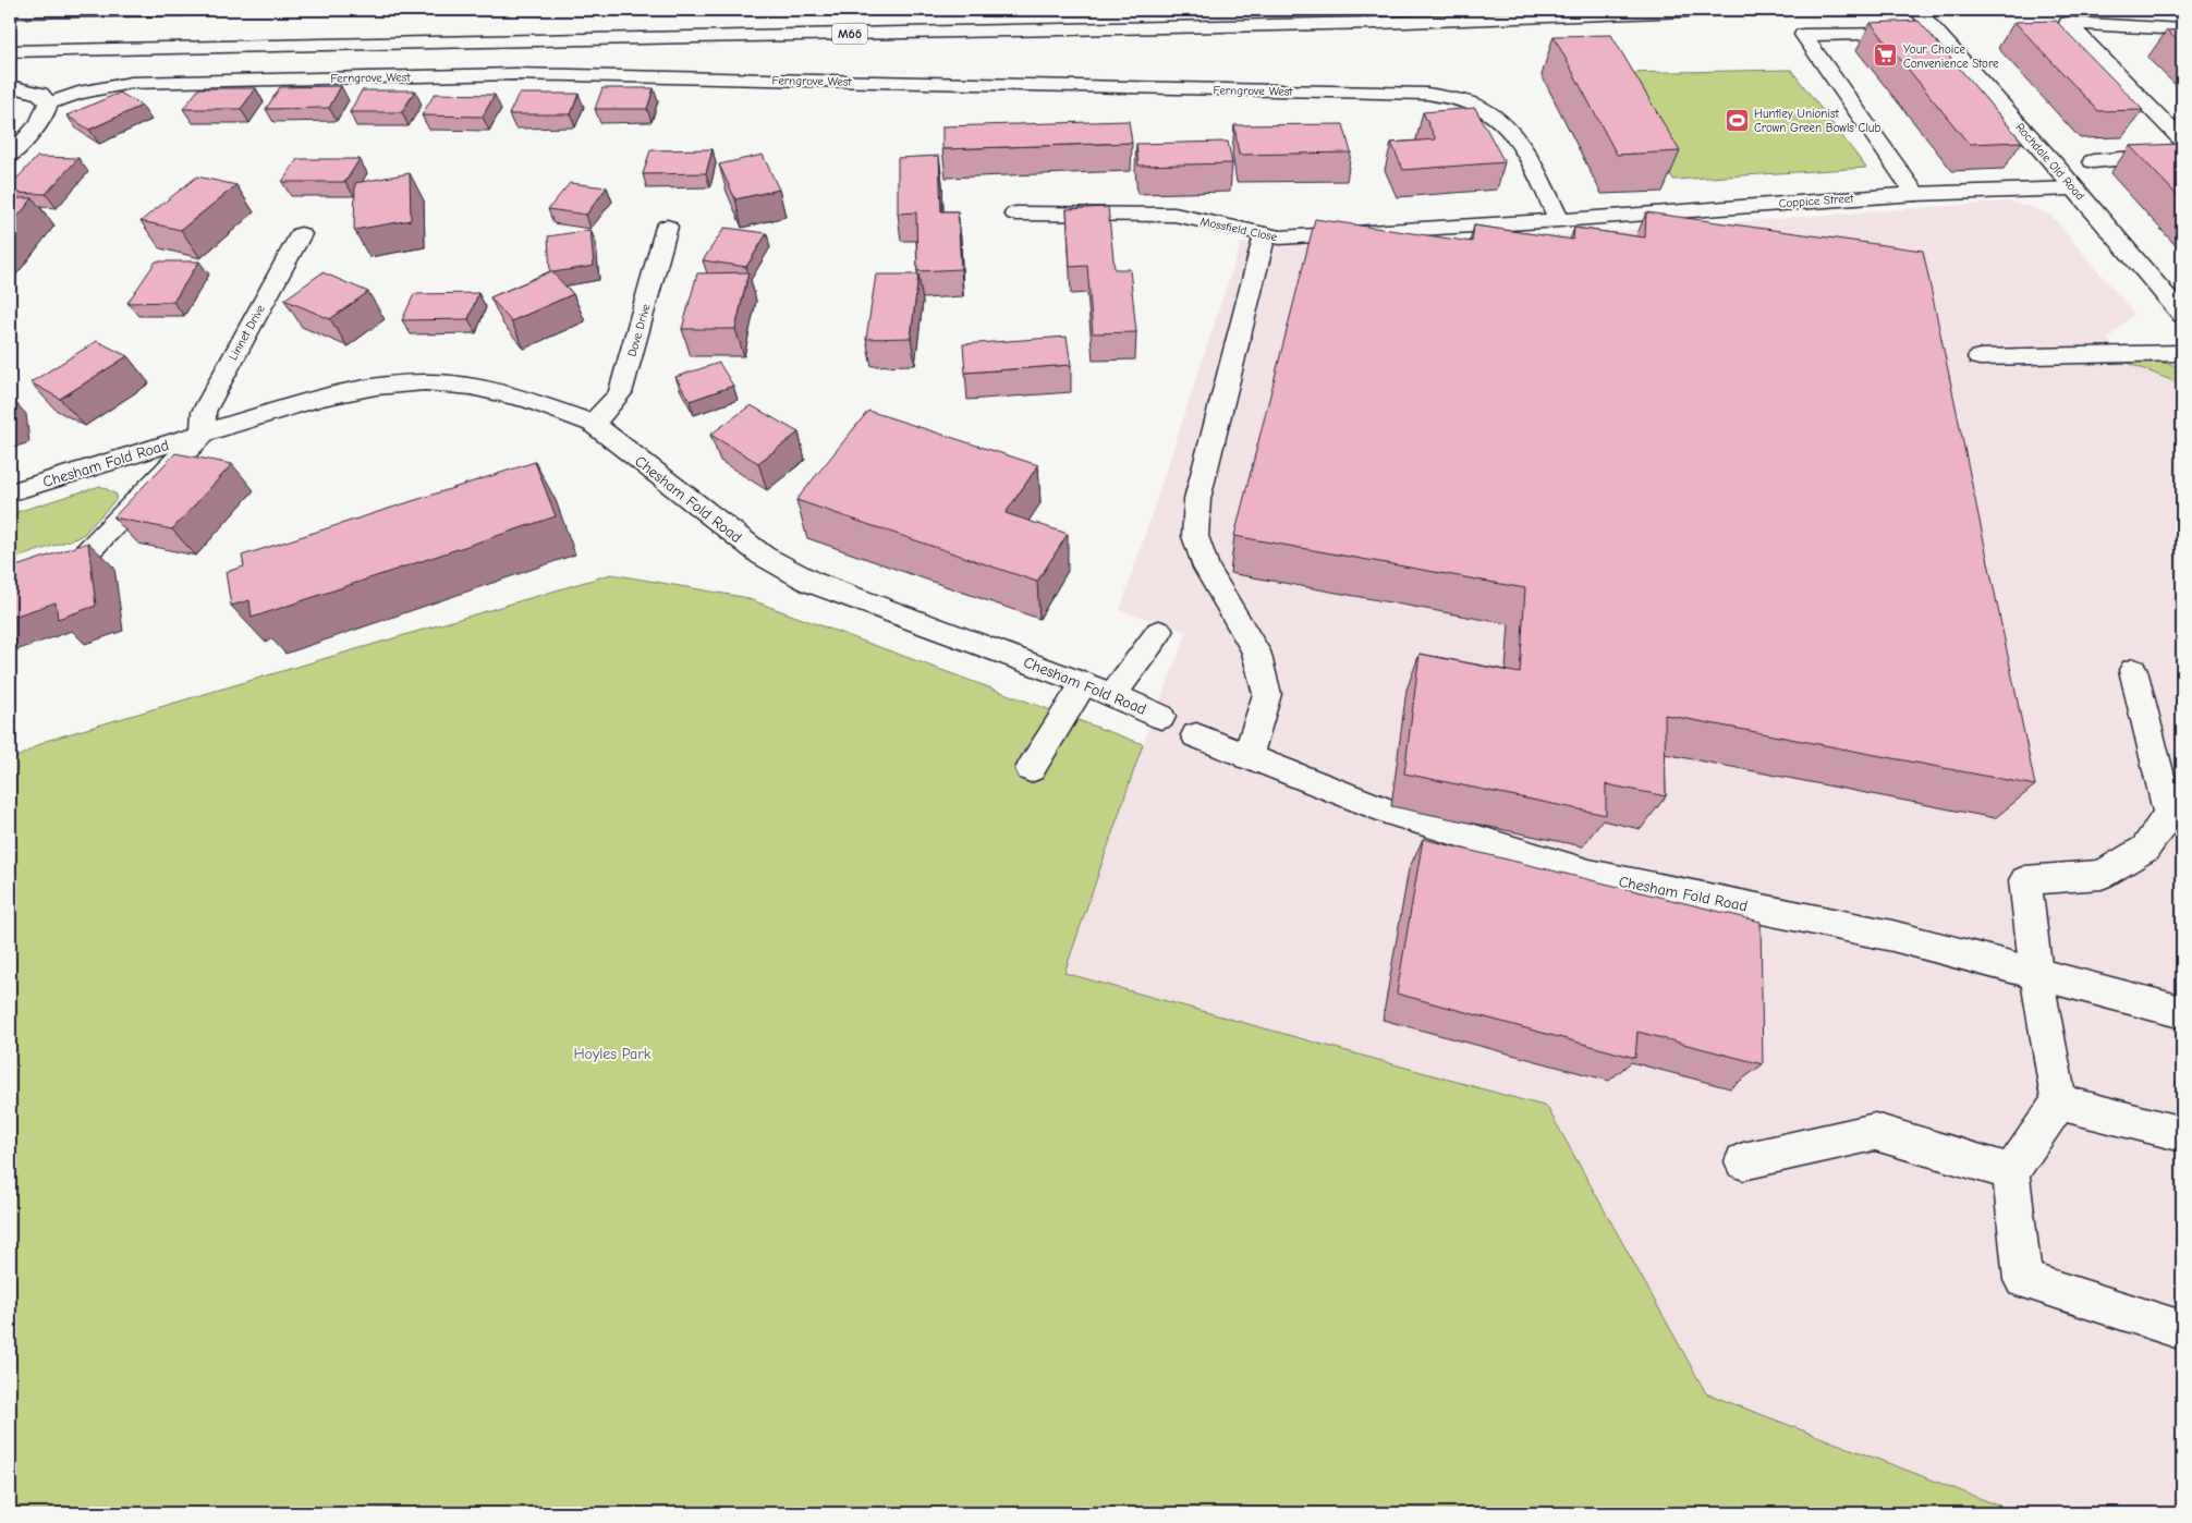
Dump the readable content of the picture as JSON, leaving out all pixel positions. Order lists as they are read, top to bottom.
{
  "streets": {
    "main road": [
      "M66",
      "Ferngrove West",
      "Rochdale Old Road",
      "Coppice Street",
      "Mossfield Close",
      "Dove Drive",
      "Linnet Drive",
      "Chesham Fold Road"
    ]
  },
  "crossings": [
    ["Ferngrove West", "Coppice Street"],
    ["Ferngrove West", "Mossfield Close"],
    ["Rochdale Old Road", "Coppice Street"],
    ["Coppice Street", "Mossfield Close"],
    ["Dove Drive", "Chesham Fold Road"],
    ["Linnet Drive", "Chesham Fold Road"]
  ],
  "parks": ["Hoyles Park"],
  "places": {
    "supermarket": ["Your Choice Convenience Store"],
    "sports": ["Huntley Unionist Crown Green Bowls Club"]
  }
}
